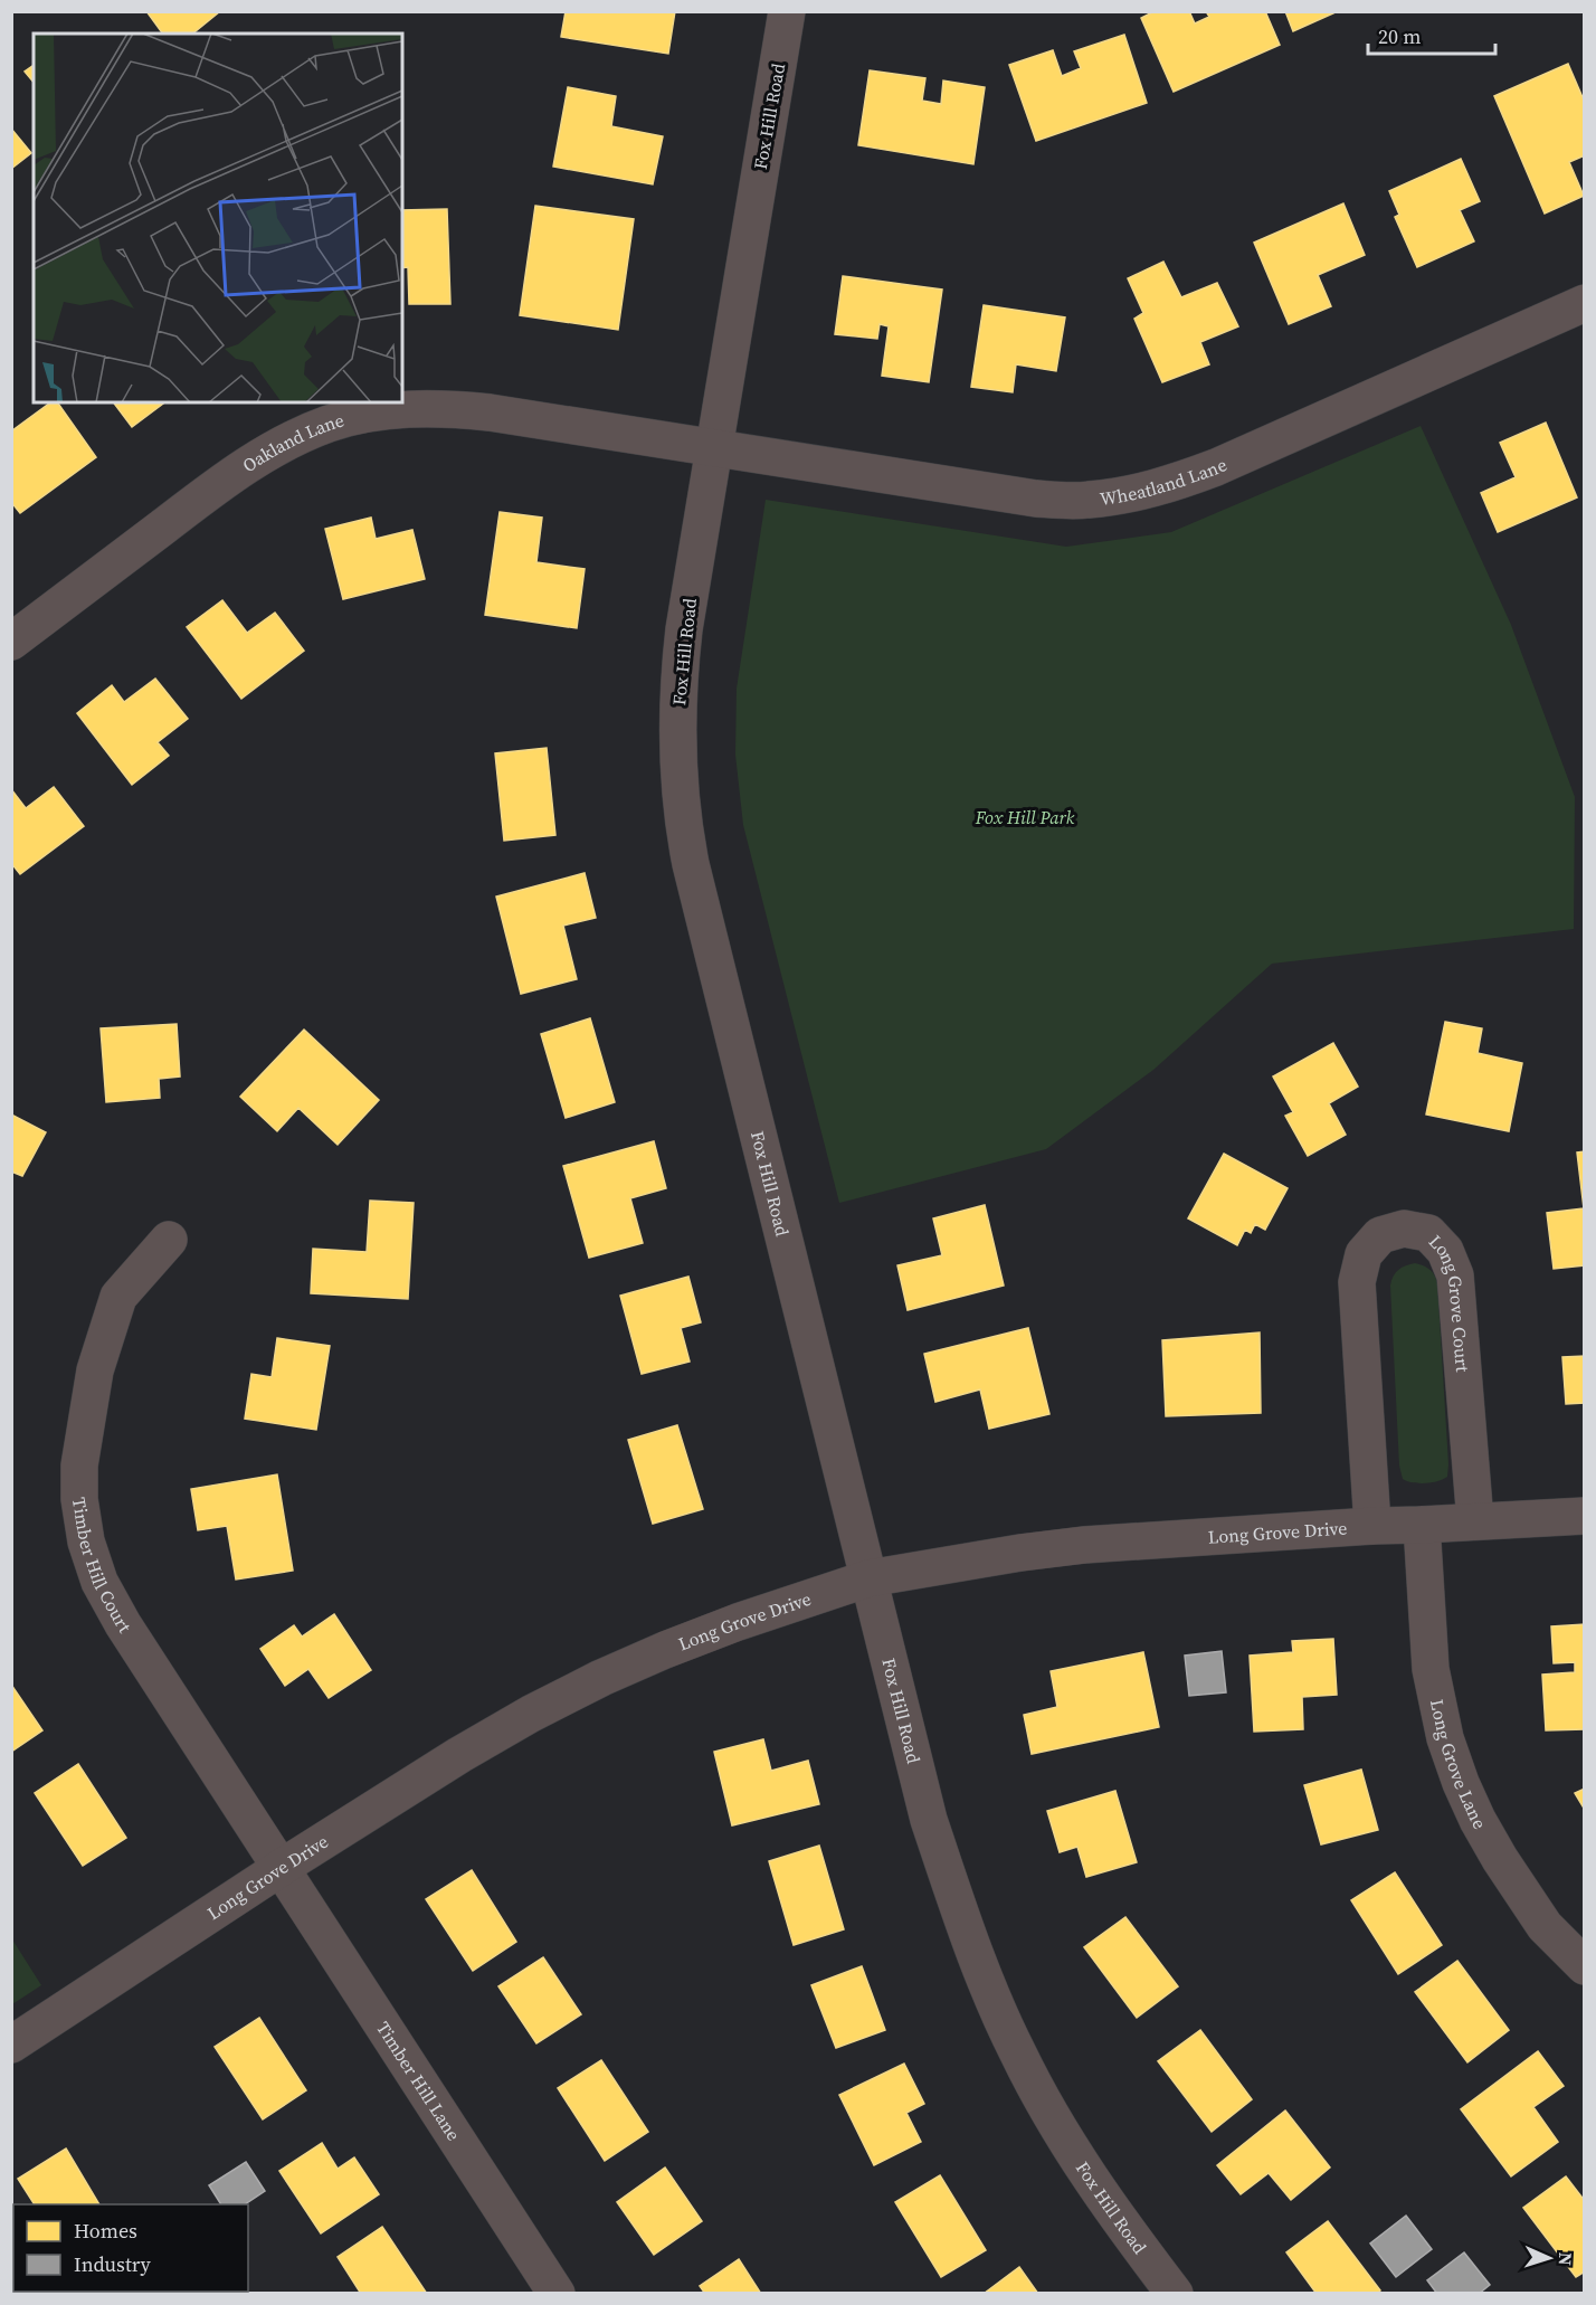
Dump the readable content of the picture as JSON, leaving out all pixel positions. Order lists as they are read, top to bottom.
{
  "streets": {
    "street": [
      "Fox Hill Road",
      "Oakland Lane",
      "Wheatland Lane",
      "Long Grove Court",
      "Long Grove Drive",
      "Timber Hill Court",
      "Long Grove Lane",
      "Timber Hill Lane"
    ]
  },
  "crossings": [
    ["Fox Hill Road", "Oakland Lane"],
    ["Fox Hill Road", "Wheatland Lane"],
    ["Fox Hill Road", "Long Grove Drive"],
    ["Oakland Lane", "Wheatland Lane"],
    ["Long Grove Court", "Long Grove Drive"],
    ["Long Grove Drive", "Timber Hill Court"],
    ["Long Grove Drive", "Long Grove Lane"],
    ["Long Grove Drive", "Timber Hill Lane"],
    ["Timber Hill Court", "Timber Hill Lane"]
  ],
  "parks": ["Fox Hill Park"],
  "legend": ["Homes", "Industry"],
  "scale_bar": "20 m",
  "north": "right"
}
